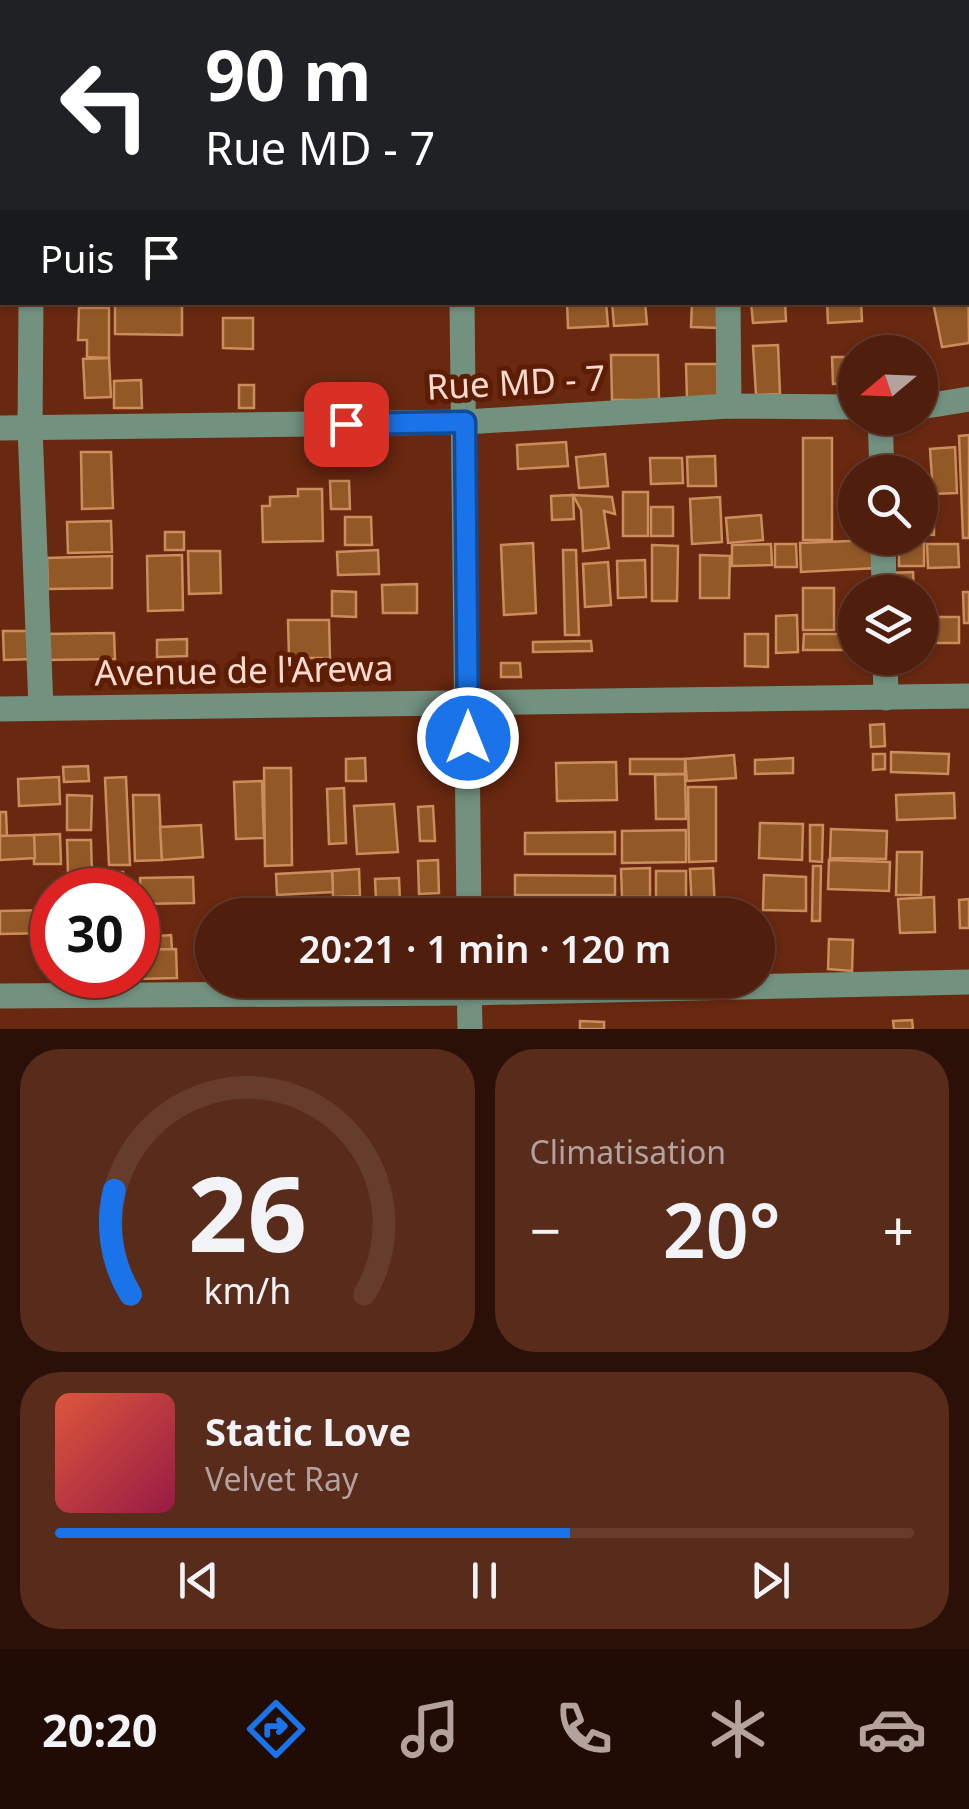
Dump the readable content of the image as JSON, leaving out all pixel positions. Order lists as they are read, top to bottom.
{
  "streets": {
    "street": ["Rue MD - 7", "Avenue de l'Arewa"]
  },
  "north": "left",
  "page": {
    "turn": ["90 m", "Rue MD - 7"],
    "then": "Puis",
    "limit": "30",
    "trip": "20:21 · 1 min · 120 m",
    "tile": "Climatisation",
    "heat": ["−", "20°", "+"],
    "song": ["Static Love", "Velvet Ray"],
    "tabs": "20:20",
    "gauge": ["26", "km/h"]
  }
}
